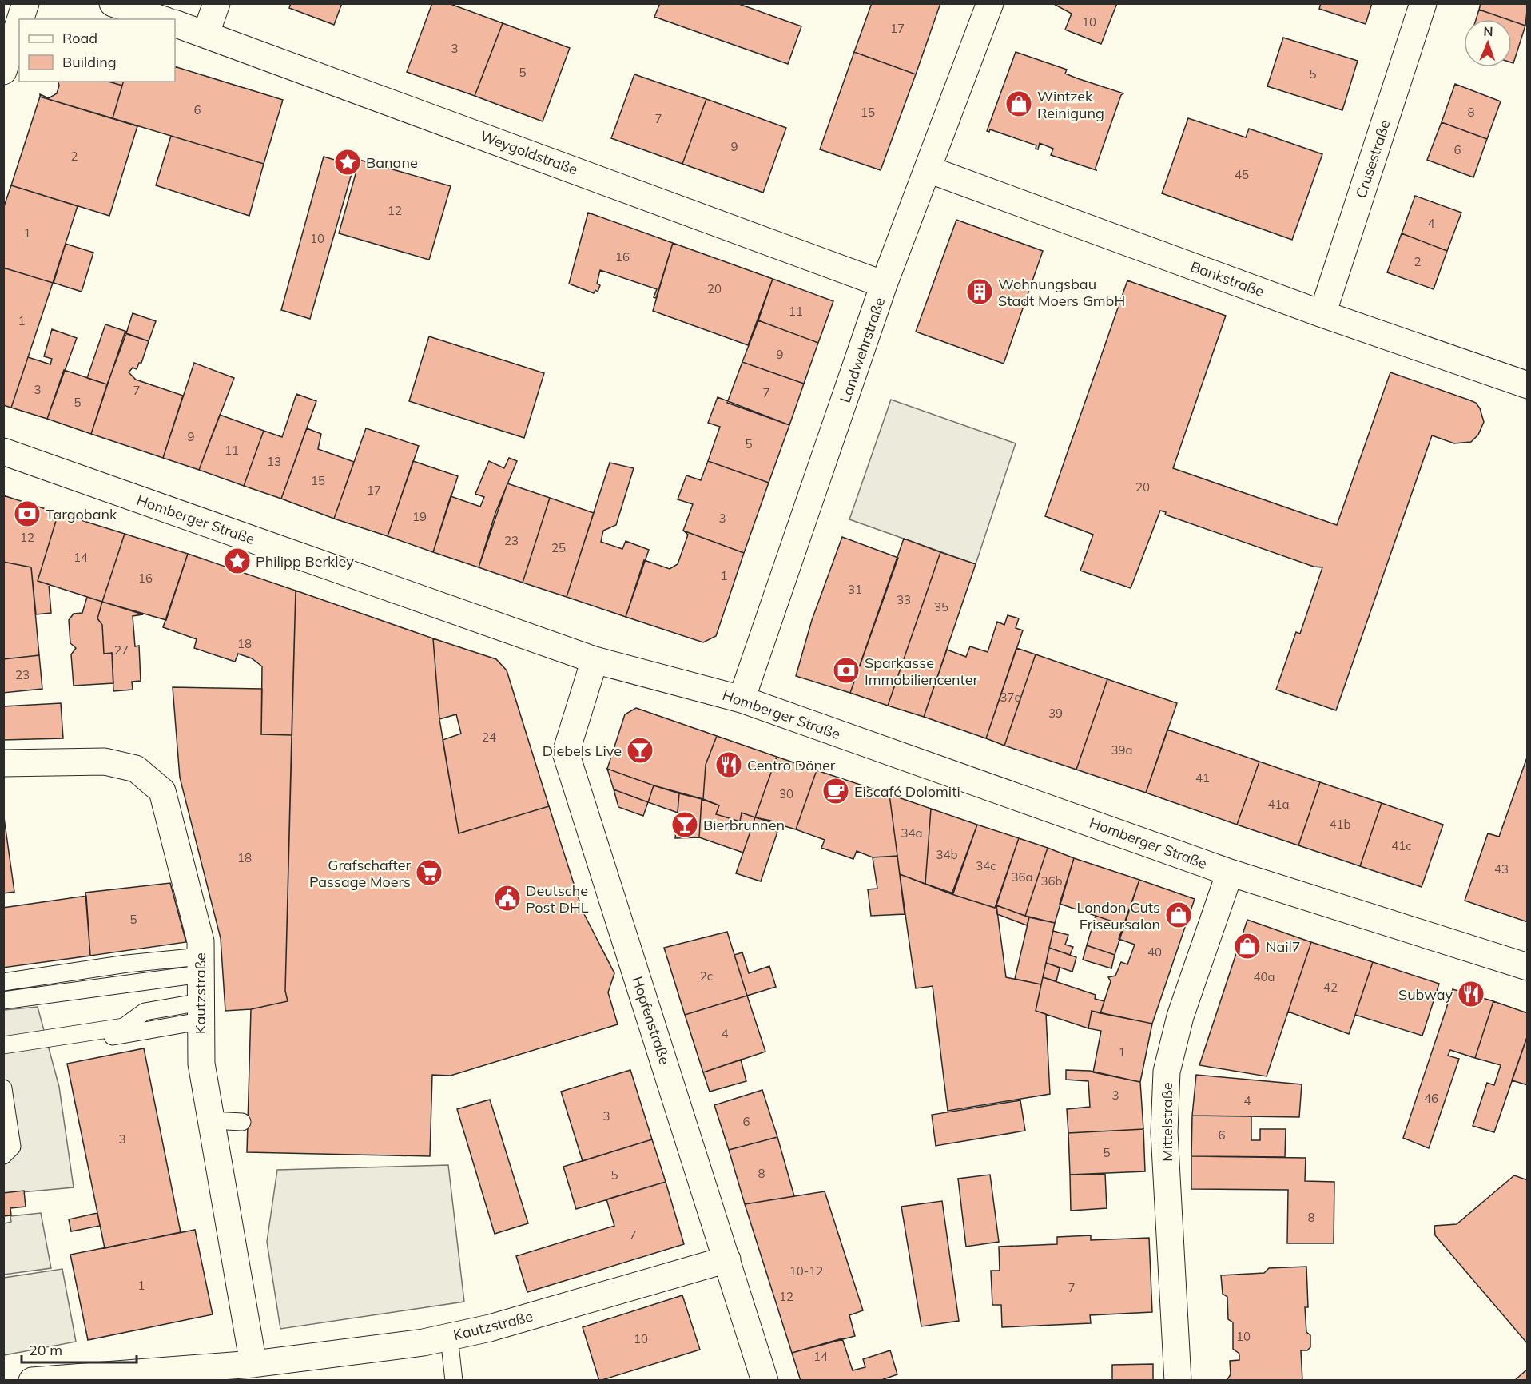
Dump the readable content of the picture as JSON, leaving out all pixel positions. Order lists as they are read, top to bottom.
{
  "streets": {
    "street": [
      "Weygoldstraße",
      "Crusestraße",
      "Bankstraße",
      "Landwehrstraße",
      "Homberger Straße",
      "Kautzstraße",
      "Hopfenstraße",
      "Mittelstraße"
    ]
  },
  "crossings": [
    ["Weygoldstraße", "Landwehrstraße"],
    ["Crusestraße", "Bankstraße"],
    ["Bankstraße", "Landwehrstraße"],
    ["Landwehrstraße", "Homberger Straße"],
    ["Homberger Straße", "Hopfenstraße"],
    ["Homberger Straße", "Mittelstraße"],
    ["Kautzstraße", "Hopfenstraße"]
  ],
  "places": {
    "shop": ["Wintzek Reinigung", "London Cuts Friseursalon", "Nail7"],
    "place": ["Banane", "Philipp Berkley"],
    "building": ["Wohnungsbau Stadt Moers GmbH"],
    "bank": ["Targobank", "Sparkasse Immobiliencenter"],
    "bar": ["Diebels Live", "Bierbrunnen"],
    "restaurant": ["Centro Döner", "Subway"],
    "cafe": ["Eiscafé Dolomiti"],
    "supermarket": ["Grafschafter Passage Moers"],
    "public building": ["Deutsche Post DHL"]
  },
  "house_numbers": [
    "10",
    "17",
    "3",
    "5",
    "5",
    "6",
    "15",
    "8",
    "7",
    "9",
    "6",
    "2",
    "45",
    "12",
    "4",
    "1",
    "10",
    "16",
    "2",
    "20",
    "11",
    "1",
    "9",
    "3",
    "7",
    "7",
    "5",
    "9",
    "5",
    "11",
    "13",
    "15",
    "20",
    "17",
    "19",
    "3",
    "12",
    "23",
    "25",
    "14",
    "1",
    "16",
    "31",
    "33",
    "35",
    "18",
    "27",
    "23",
    "37a",
    "39",
    "24",
    "39a",
    "41",
    "30",
    "41a",
    "41b",
    "34a",
    "41c",
    "34b",
    "18",
    "34c",
    "43",
    "36a",
    "36b",
    "5",
    "40",
    "2c",
    "40a",
    "42",
    "4",
    "1",
    "3",
    "46",
    "4",
    "3",
    "6",
    "6",
    "3",
    "5",
    "8",
    "5",
    "8",
    "7",
    "10-12",
    "1",
    "7",
    "12",
    "10",
    "10",
    "14"
  ],
  "legend": ["Road", "Building"],
  "scale_bar": "20 m",
  "north": "top"
}
